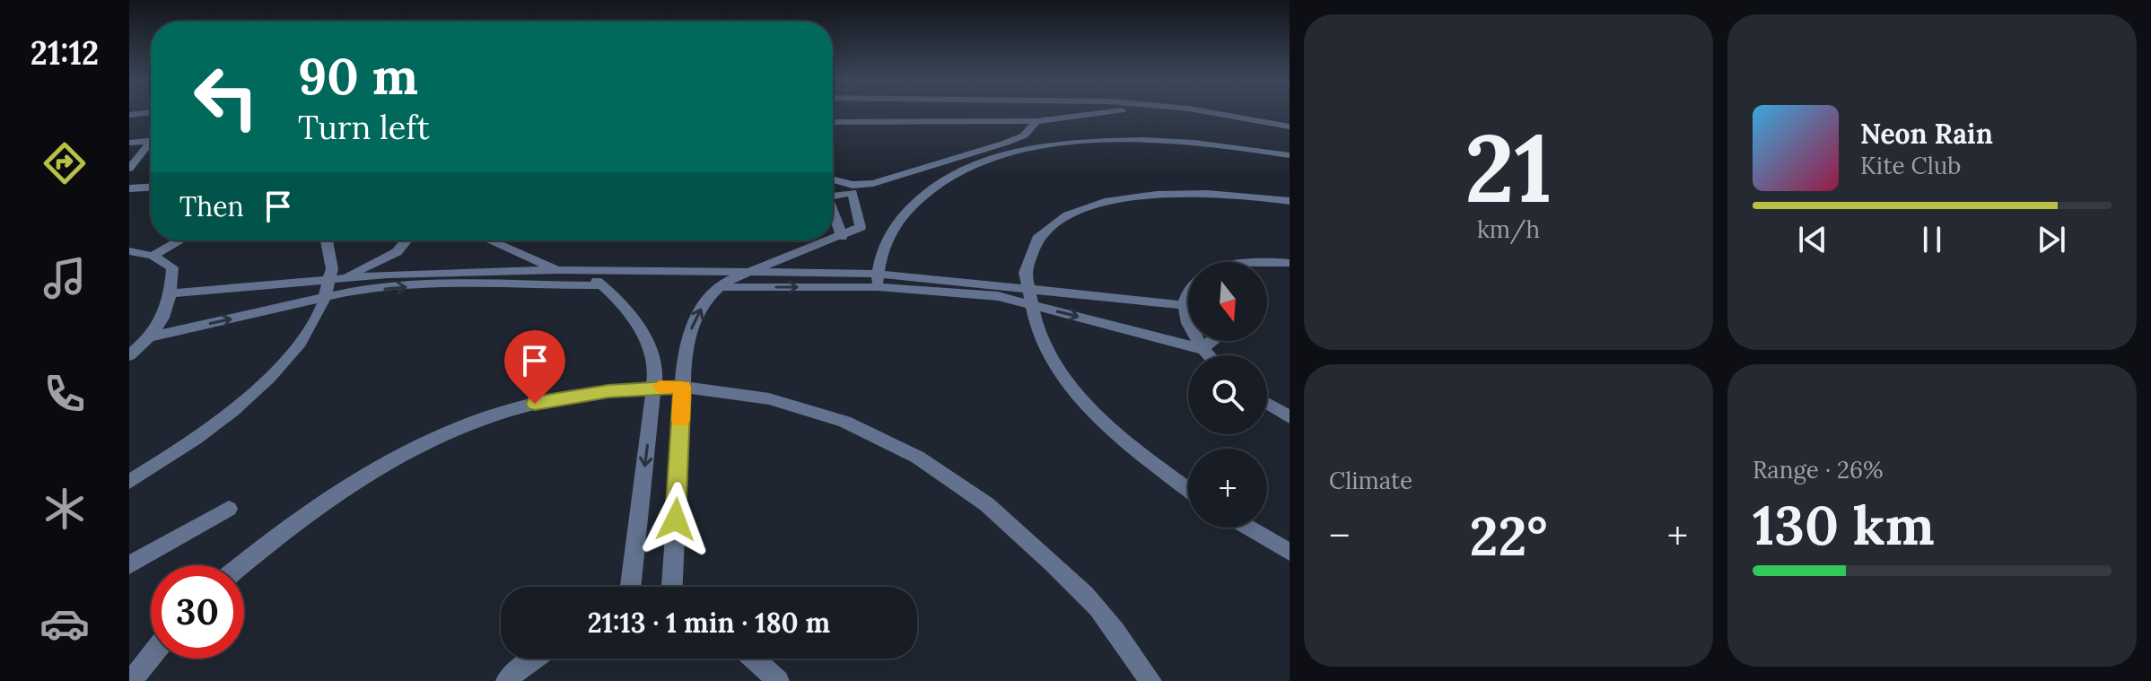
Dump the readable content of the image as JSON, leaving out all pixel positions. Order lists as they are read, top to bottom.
{
  "north": "bottom",
  "page": {
    "tabs": "21:12",
    "tile": [
      ["21", "km/h"],
      "Climate",
      ["Range · 26%", "130 km"]
    ],
    "turn": ["90 m", "Turn left"],
    "song": ["Neon Rain", "Kite Club"],
    "then": "Then",
    "map_buttons": "+",
    "heat": ["−", "22°", "+"],
    "limit": "30",
    "trip": "21:13 · 1 min · 180 m"
  }
}
